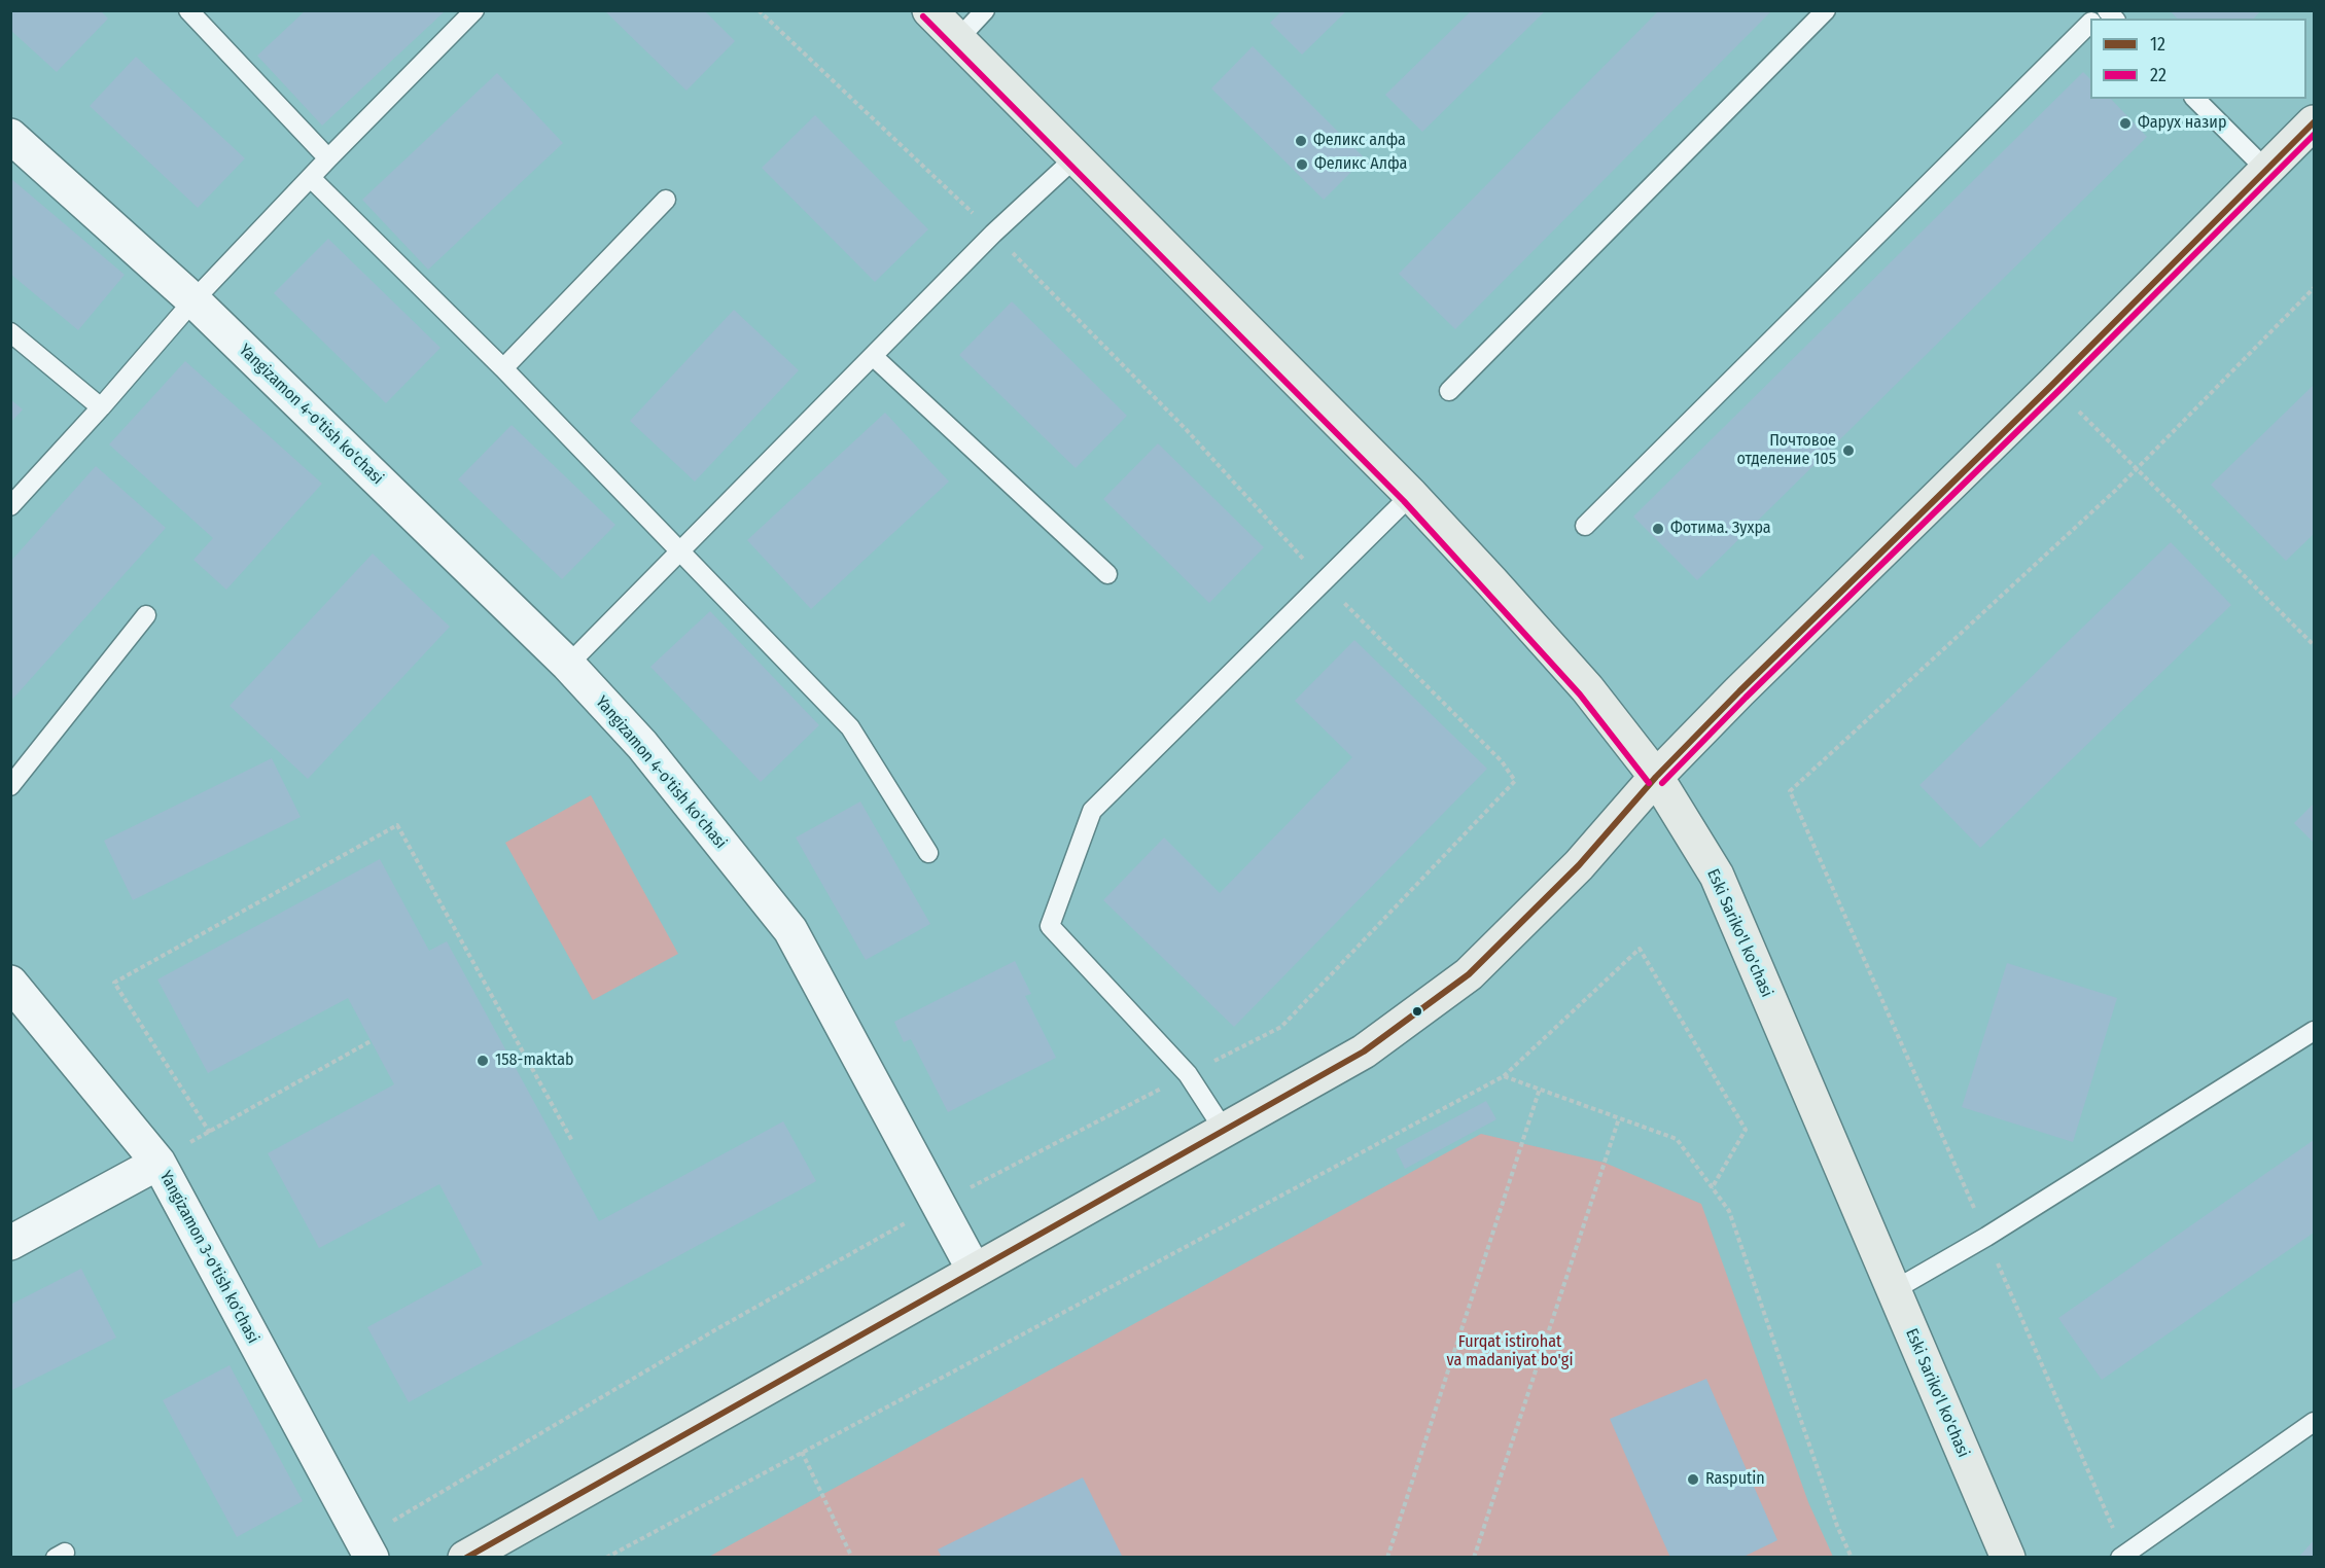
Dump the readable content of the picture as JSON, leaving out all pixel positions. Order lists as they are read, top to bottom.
{
  "streets": {
    "street": ["Yangizamon 4-o'tish ko'chasi", "Eski Sariko'l ko'chasi", "Yangizamon 3-o'tish ko'chasi"]
  },
  "parks": ["Furqat istirohat va madaniyat bo'gi"],
  "places": [
    "Фарух назир",
    "Феликс алфа",
    "Феликс Алфа",
    "Почтовое отделение 105",
    "Фотима. Зухра",
    "158-maktab",
    "Rasputin"
  ],
  "lines": ["transit line 22", "transit line 12"],
  "legend": ["12", "22"]
}
